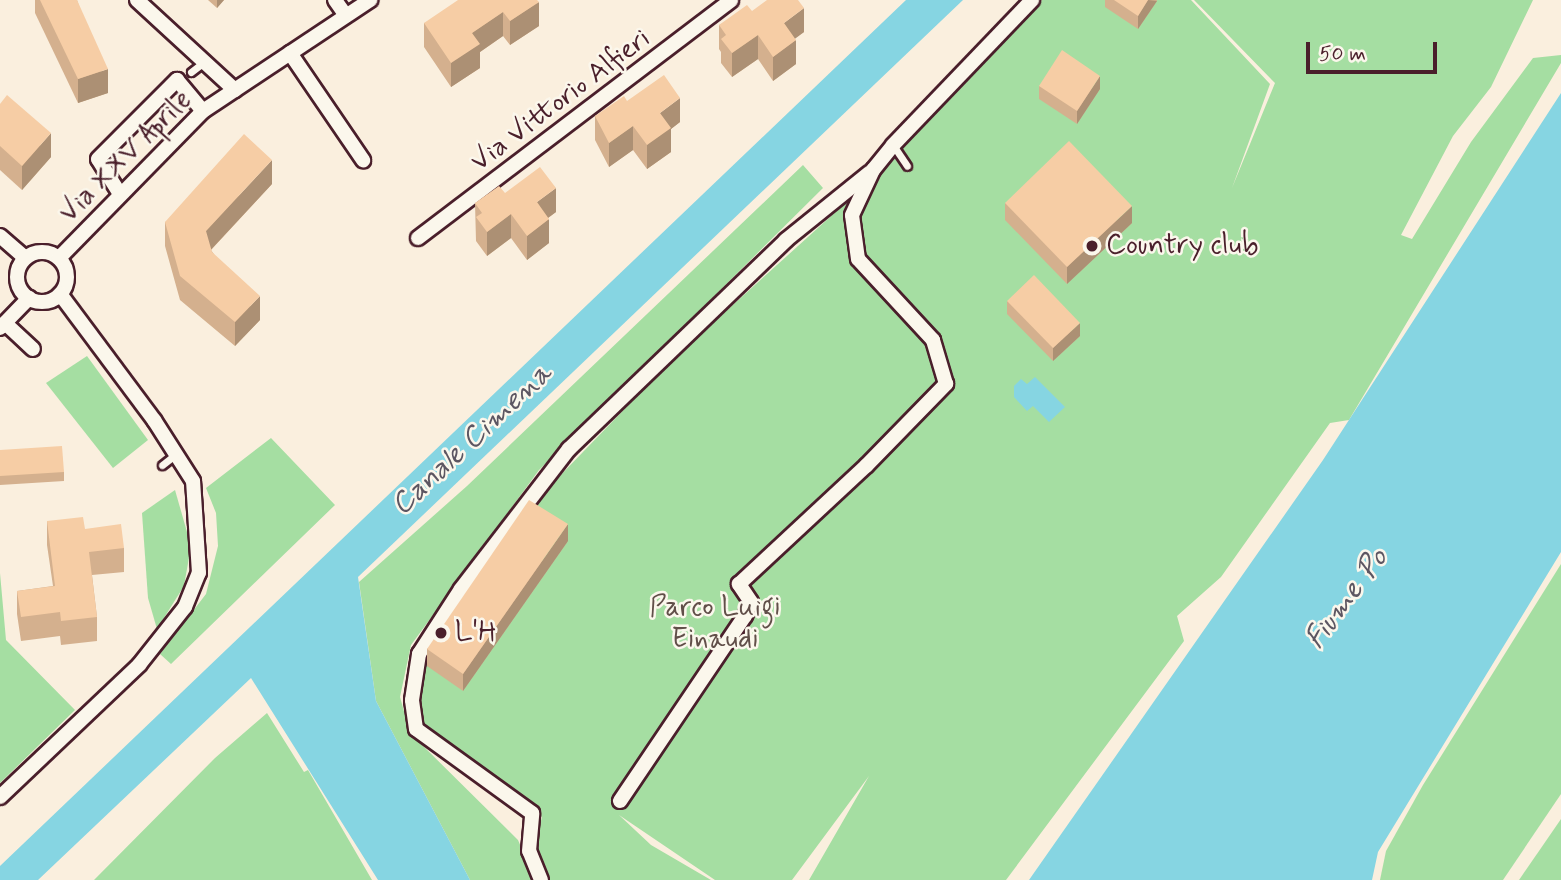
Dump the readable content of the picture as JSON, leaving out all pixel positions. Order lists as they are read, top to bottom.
{
  "streets": {
    "street": ["Via Vittorio Alfieri", "Via XXV Aprile"]
  },
  "water": ["Canale Cimena", "Fiume Po"],
  "parks": ["Parco Luigi Einaudi"],
  "places": ["Country club", "L'H"],
  "scale_bar": "50 m"
}
